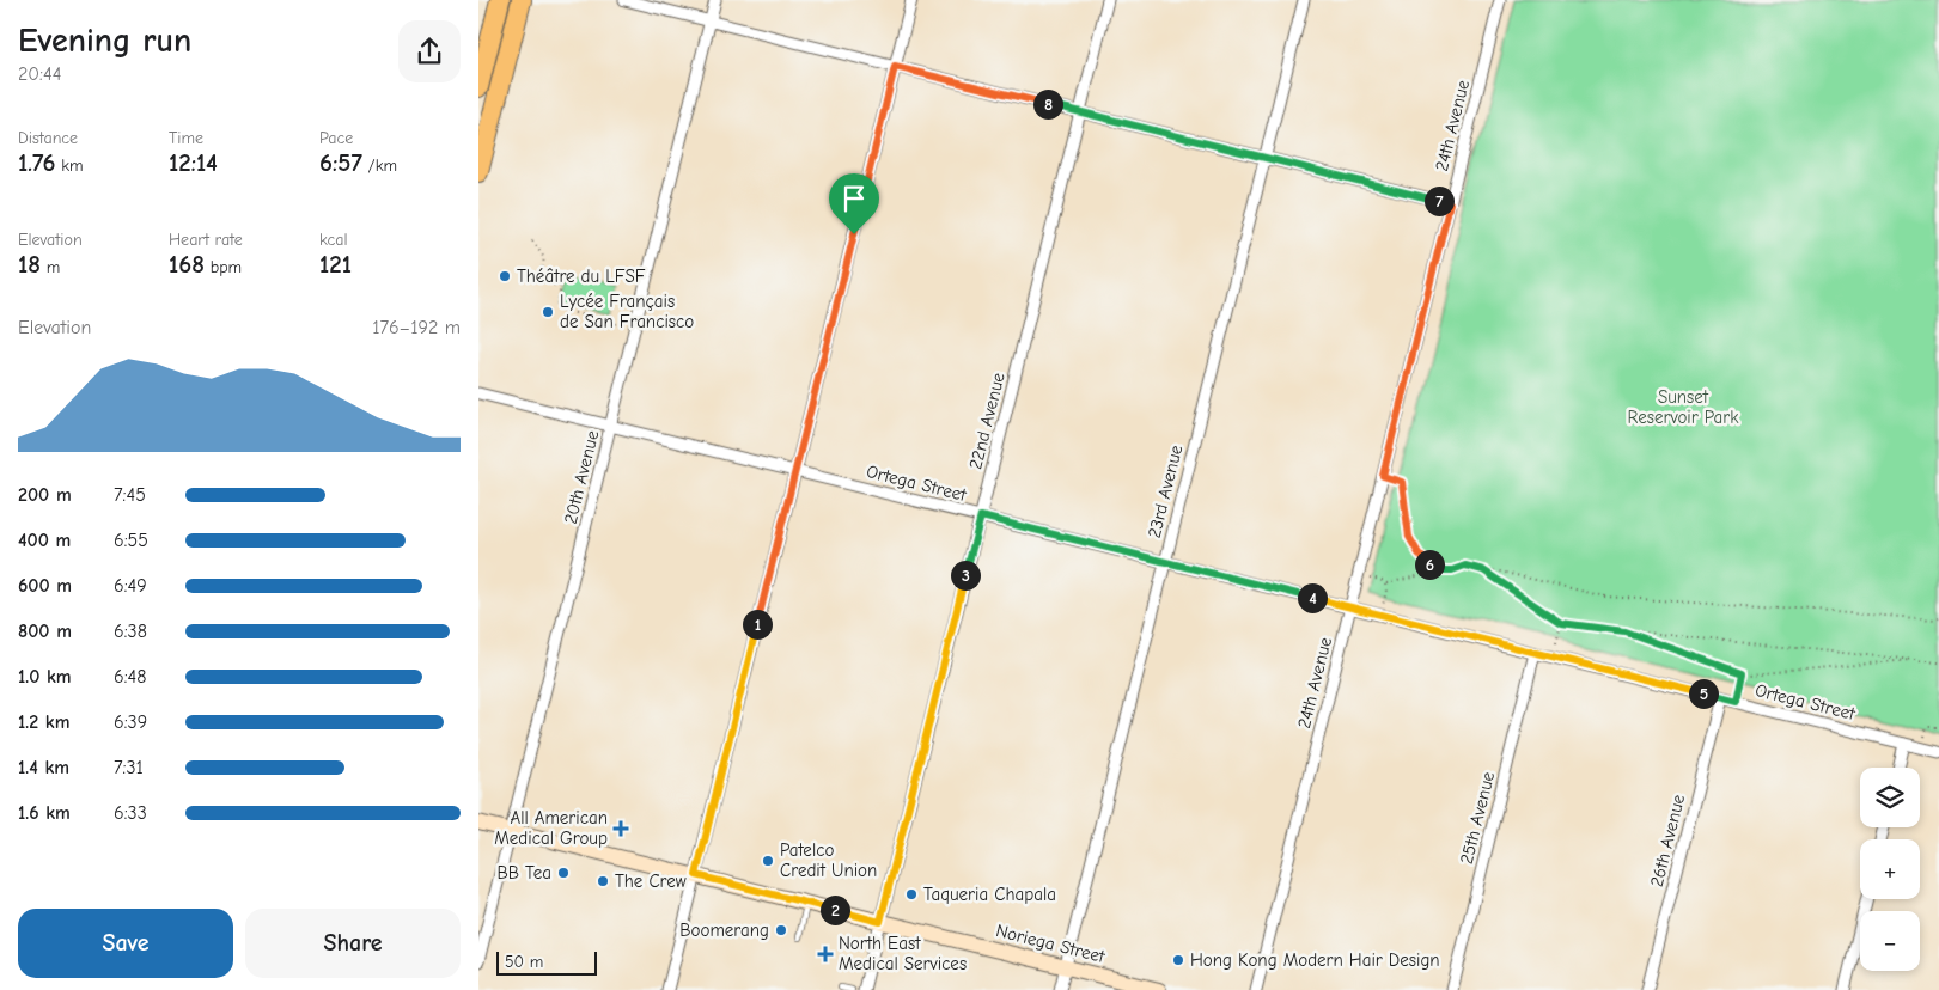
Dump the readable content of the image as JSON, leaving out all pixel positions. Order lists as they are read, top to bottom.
{
  "streets": {
    "street": [
      "24th Avenue",
      "22nd Avenue",
      "20th Avenue",
      "Ortega Street",
      "23rd Avenue",
      "25th Avenue",
      "26th Avenue",
      "Noriega Street"
    ]
  },
  "crossings": [
    ["24th Avenue", "Ortega Street"],
    ["22nd Avenue", "Ortega Street"],
    ["22nd Avenue", "Noriega Street"],
    ["20th Avenue", "Ortega Street"],
    ["20th Avenue", "Noriega Street"],
    ["Ortega Street", "23rd Avenue"],
    ["Ortega Street", "25th Avenue"],
    ["Ortega Street", "26th Avenue"],
    ["23rd Avenue", "Noriega Street"]
  ],
  "parks": ["Sunset Reservoir Park"],
  "places": {
    "other": [
      "Théâtre du LFSF",
      "Lycée Français de San Francisco",
      "Patelco Credit Union",
      "BB Tea",
      "The Crew",
      "Taqueria Chapala",
      "Boomerang",
      "Hong Kong Modern Hair Design"
    ],
    "health": ["All American Medical Group", "North East Medical Services"]
  },
  "scale_bar": "50 m",
  "page": {
    "heading": ["Evening run", "20:44"],
    "pins": [
      "8",
      "7",
      "6",
      "3",
      "4",
      "1",
      "5",
      "2"
    ],
    "stats": [
      ["Distance", "1.76 km"],
      ["Time", "12:14"],
      ["Pace", "6:57 /km"],
      ["Elevation", "18 m"],
      ["Heart rate", "168 bpm"],
      ["kcal", "121"]
    ],
    "chart": ["Elevation", "176–192 m"],
    "list": [
      {
        "name": "200 m",
        "note": "7:45"
      },
      {
        "name": "400 m",
        "note": "6:55"
      },
      {
        "name": "600 m",
        "note": "6:49"
      },
      {
        "name": "800 m",
        "note": "6:38"
      },
      {
        "name": "1.0 km",
        "note": "6:48"
      },
      {
        "name": "1.2 km",
        "note": "6:39"
      },
      {
        "name": "1.4 km",
        "note": "7:31"
      },
      {
        "name": "1.6 km",
        "note": "6:33"
      }
    ],
    "map_buttons": ["+", "−"],
    "buttons": ["Save", "Share"],
    "scale": "50 m"
  }
}
